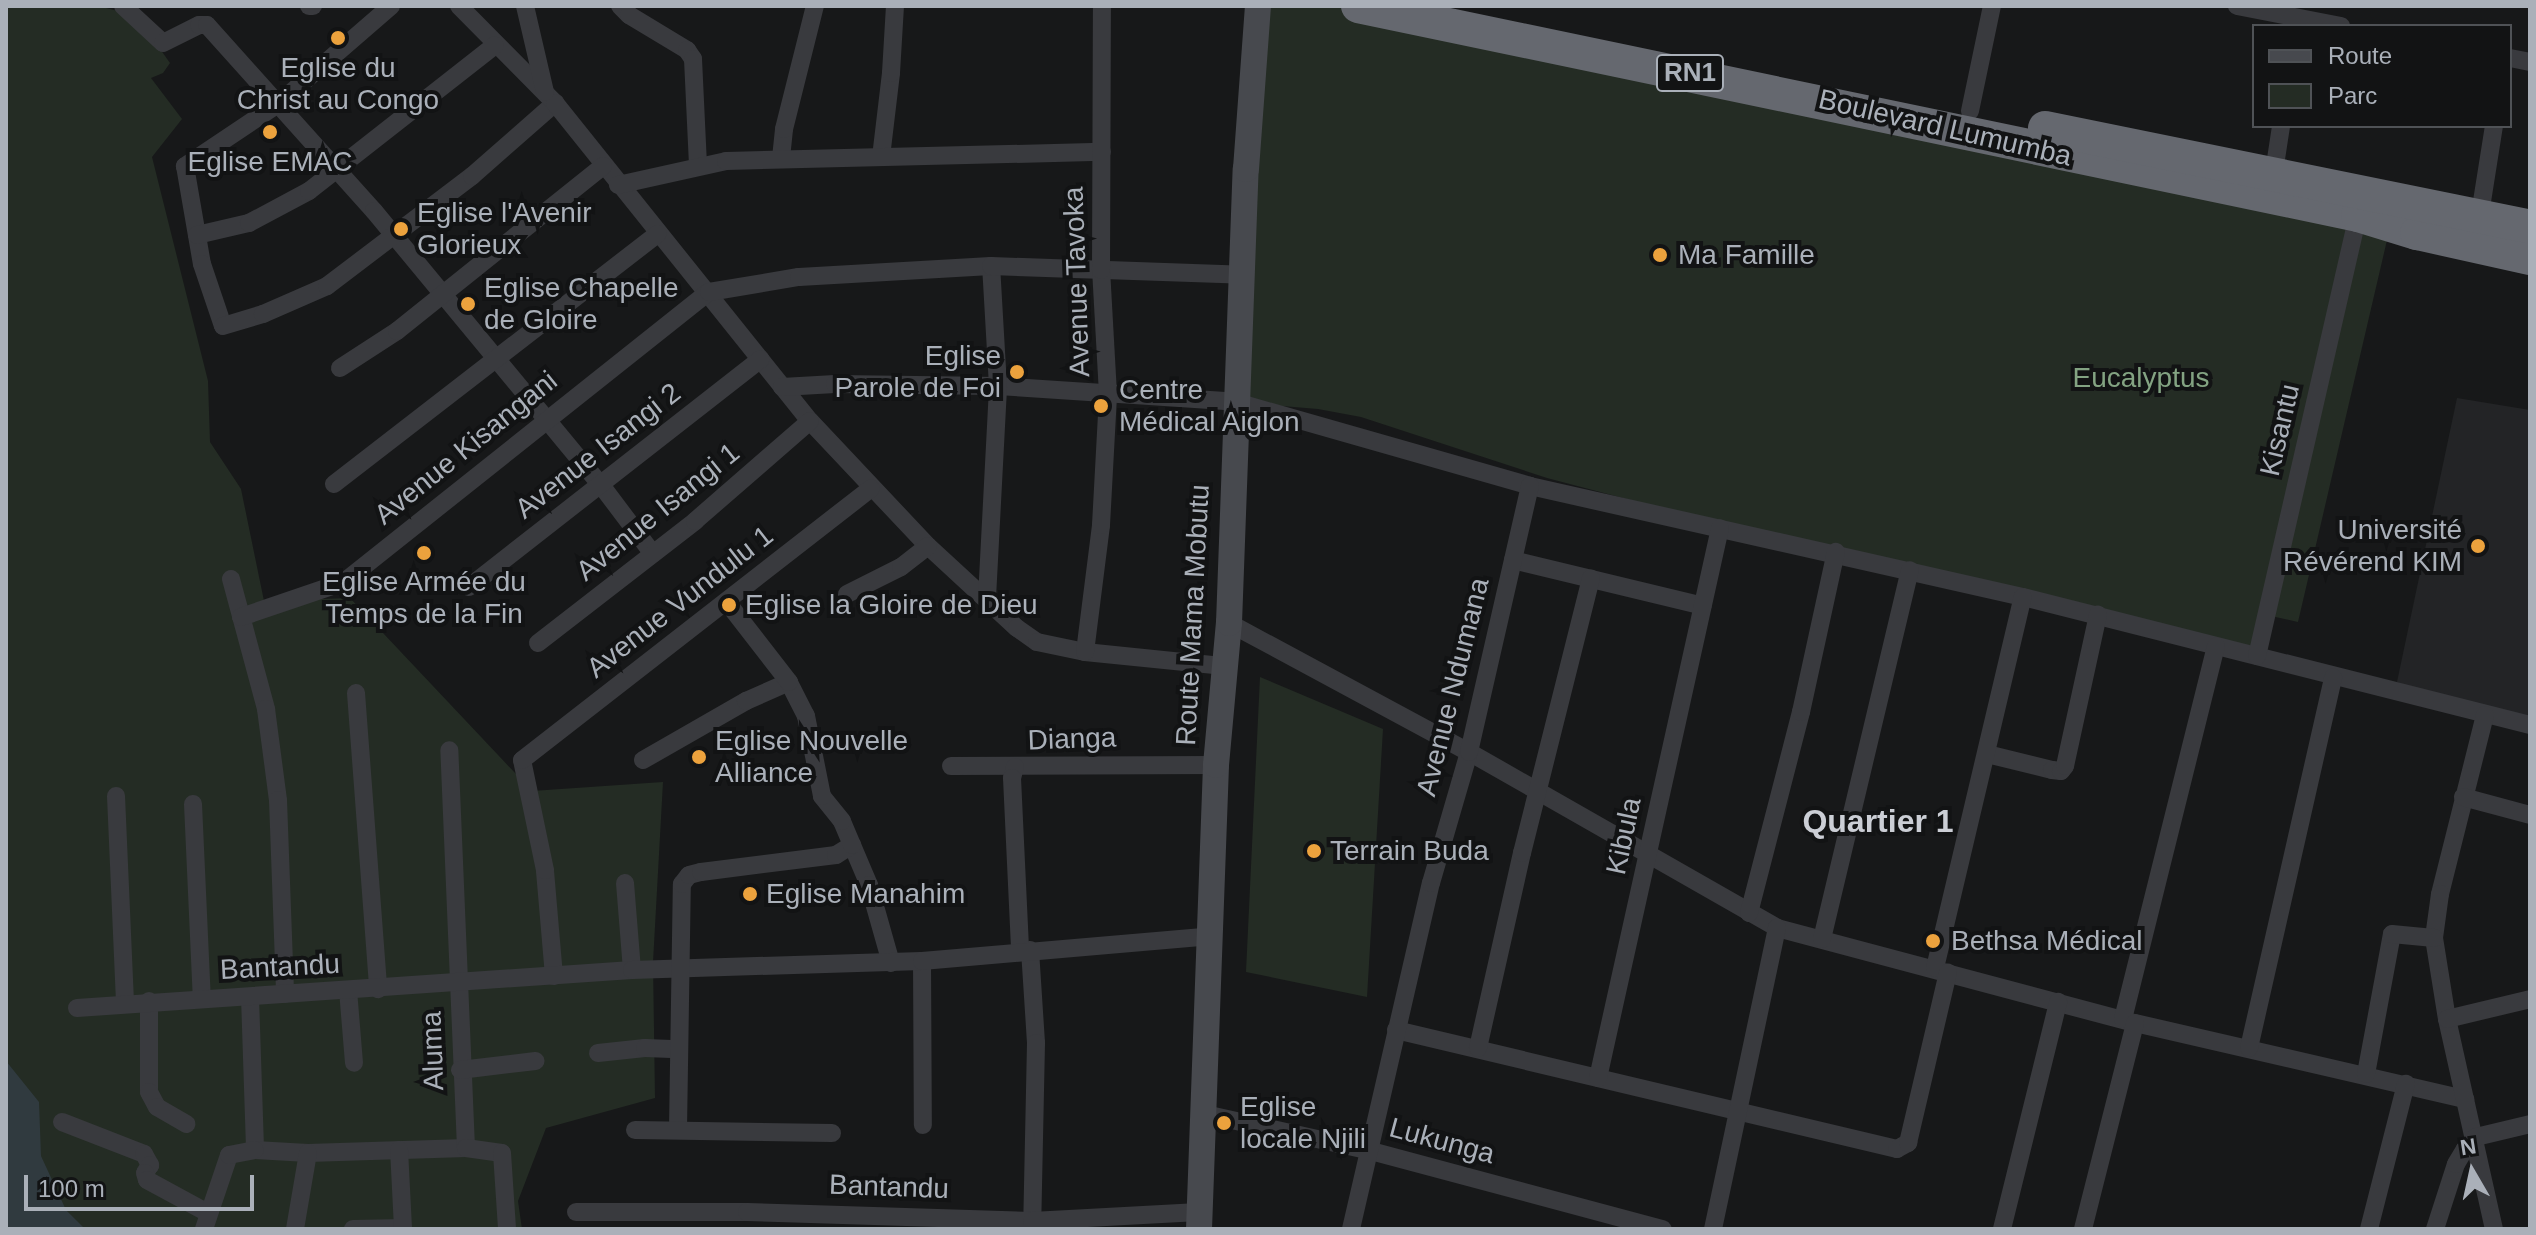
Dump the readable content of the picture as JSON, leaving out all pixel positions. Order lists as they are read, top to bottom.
{
  "streets": {
    "highway": ["RN1", "Boulevard Lumumba"],
    "street": [
      "Avenue Tavoka",
      "Kisantu",
      "Avenue Kisangani",
      "Avenue Isangi 2",
      "Avenue Isangi 1",
      "Avenue Vundulu 1",
      "Route Mama Mobutu",
      "Avenue Ndumana",
      "Dianga",
      "Kibula",
      "Bantandu",
      "Aluma",
      "Lukunga"
    ]
  },
  "crossings": [
    ["Boulevard Lumumba", "Kisantu"],
    ["Avenue Vundulu 1", "Bantandu"],
    ["Route Mama Mobutu", "Dianga"],
    ["Route Mama Mobutu", "Bantandu"],
    ["Route Mama Mobutu", "Lukunga"],
    ["Avenue Ndumana", "Lukunga"],
    ["Dianga", "Bantandu"],
    ["Bantandu", "Aluma"]
  ],
  "districts": ["Quartier 1"],
  "parks": ["Eucalyptus"],
  "places": [
    "Eglise du Christ au Congo",
    "Eglise EMAC",
    "Eglise l'Avenir Glorieux",
    "Ma Famille",
    "Eglise Chapelle de Gloire",
    "Eglise Parole de Foi",
    "Centre Médical Aiglon",
    "Université Révérend KIM",
    "Eglise Armée du Temps de la Fin",
    "Eglise la Gloire de Dieu",
    "Eglise Nouvelle Alliance",
    "Terrain Buda",
    "Eglise Manahim",
    "Bethsa Médical",
    "Eglise locale Njili"
  ],
  "legend": ["Route", "Parc"],
  "scale_bar": "100 m",
  "north": "top"
}
